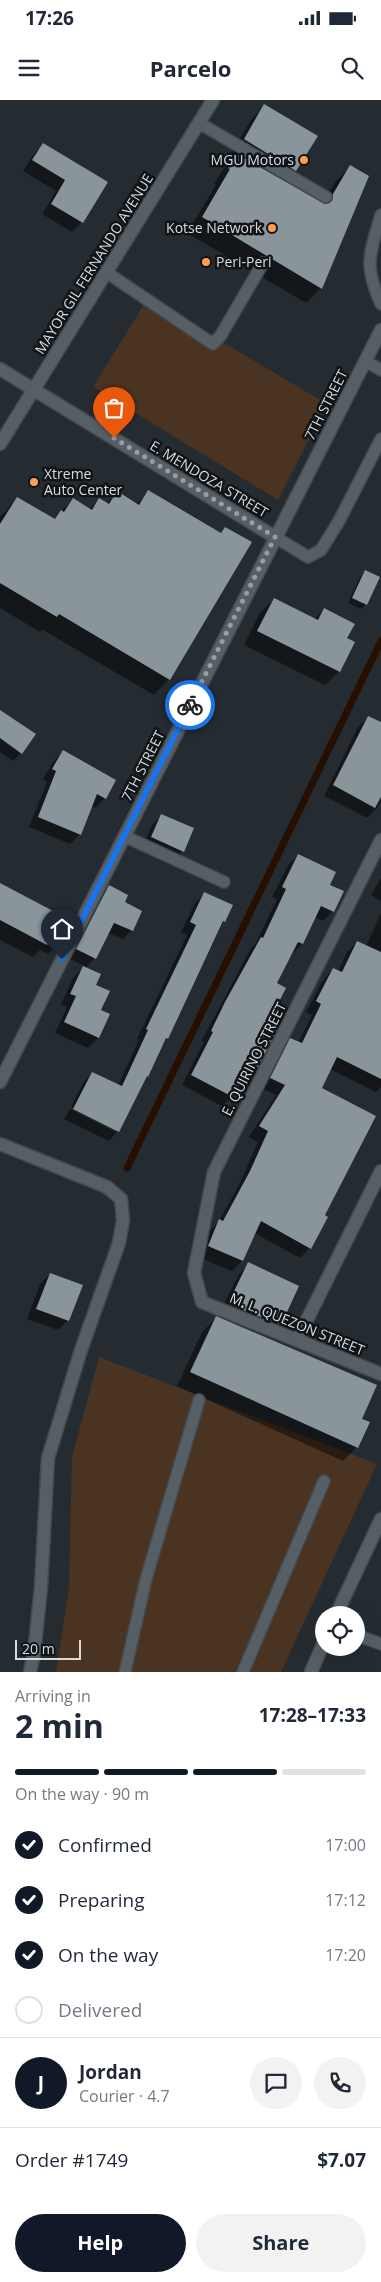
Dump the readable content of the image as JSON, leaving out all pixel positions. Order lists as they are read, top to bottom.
{
  "streets": {
    "street": [
      "MAYOR GIL FERNANDO AVENUE",
      "7TH STREET",
      "E. MENDOZA STREET",
      "E. QUIRINO STREET",
      "M. L. QUEZON STREET"
    ]
  },
  "crossings": [
    ["MAYOR GIL FERNANDO AVENUE", "E. MENDOZA STREET"],
    ["7TH STREET", "E. MENDOZA STREET"],
    ["E. QUIRINO STREET", "M. L. QUEZON STREET"]
  ],
  "places": [
    "MGU Motors",
    "Kotse Network",
    "Peri-Peri",
    "Xtreme Auto Center"
  ],
  "scale_bar": "20 m",
  "page": {
    "status": "17:26",
    "header": "Parcelo",
    "scale": "20 m",
    "heading": ["2 min", "Arriving in", "17:28–17:33"],
    "panel": [
      "Jordan",
      "Courier · 4.7",
      "Order #1749",
      "$7.07"
    ],
    "bar": "On the way · 90 m",
    "list": [
      ["Confirmed", "17:00"],
      ["Preparing", "17:12"],
      ["On the way", "17:20"],
      "Delivered"
    ],
    "round": "J",
    "buttons": ["Help", "Share"]
  }
}
